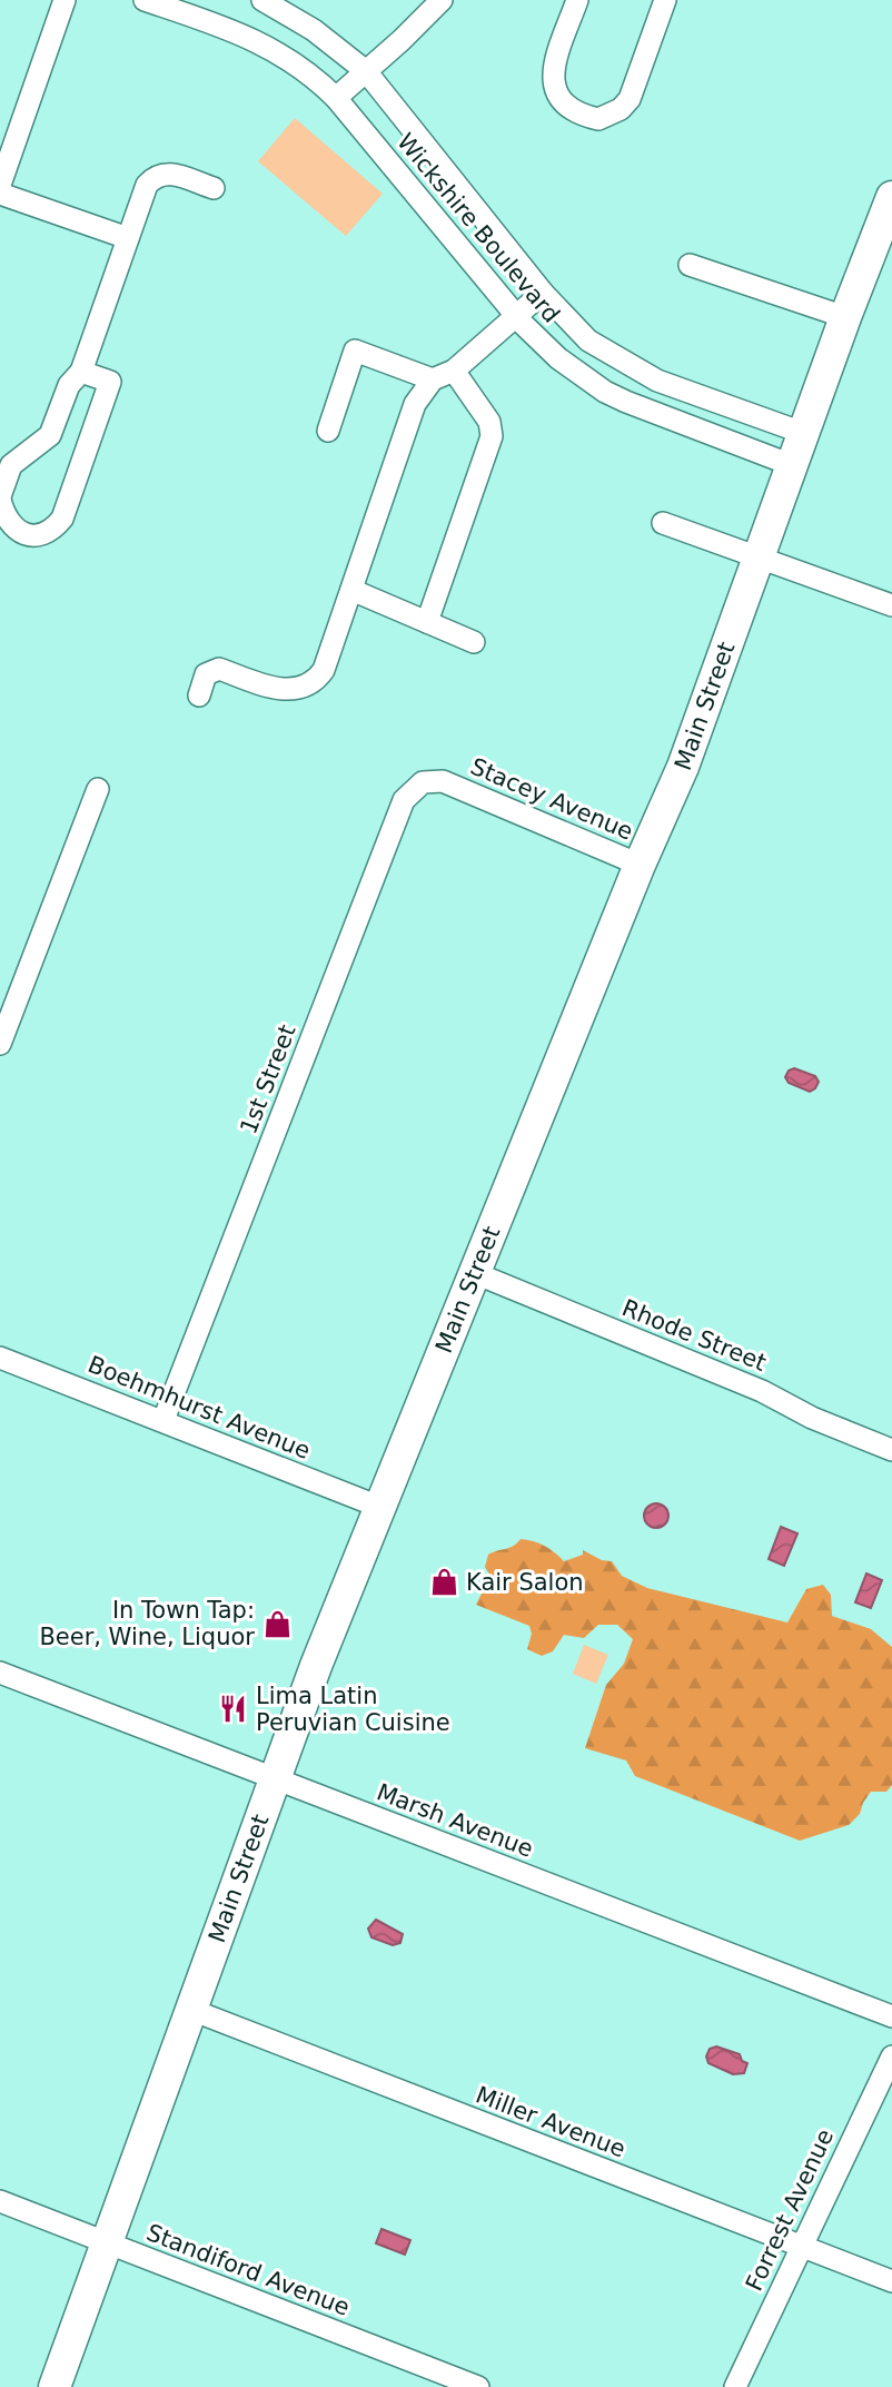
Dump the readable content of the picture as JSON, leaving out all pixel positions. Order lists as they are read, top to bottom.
{
  "streets": {
    "main road": ["Main Street"],
    "street": [
      "Wickshire Boulevard",
      "Stacey Avenue",
      "1st Street",
      "Rhode Street",
      "Boehmhurst Avenue",
      "Marsh Avenue",
      "Miller Avenue",
      "Forrest Avenue",
      "Standiford Avenue"
    ]
  },
  "crossings": [
    ["Wickshire Boulevard", "Main Street"],
    ["Main Street", "Stacey Avenue"],
    ["Main Street", "Rhode Street"],
    ["Main Street", "Boehmhurst Avenue"],
    ["Main Street", "Marsh Avenue"],
    ["Main Street", "Miller Avenue"],
    ["Main Street", "Standiford Avenue"],
    ["Stacey Avenue", "1st Street"],
    ["1st Street", "Boehmhurst Avenue"],
    ["Miller Avenue", "Forrest Avenue"]
  ],
  "places": {
    "shop": ["Kair Salon", "In Town Tap: Beer, Wine, Liquor"],
    "restaurant": ["Lima Latin Peruvian Cuisine"]
  }
}
